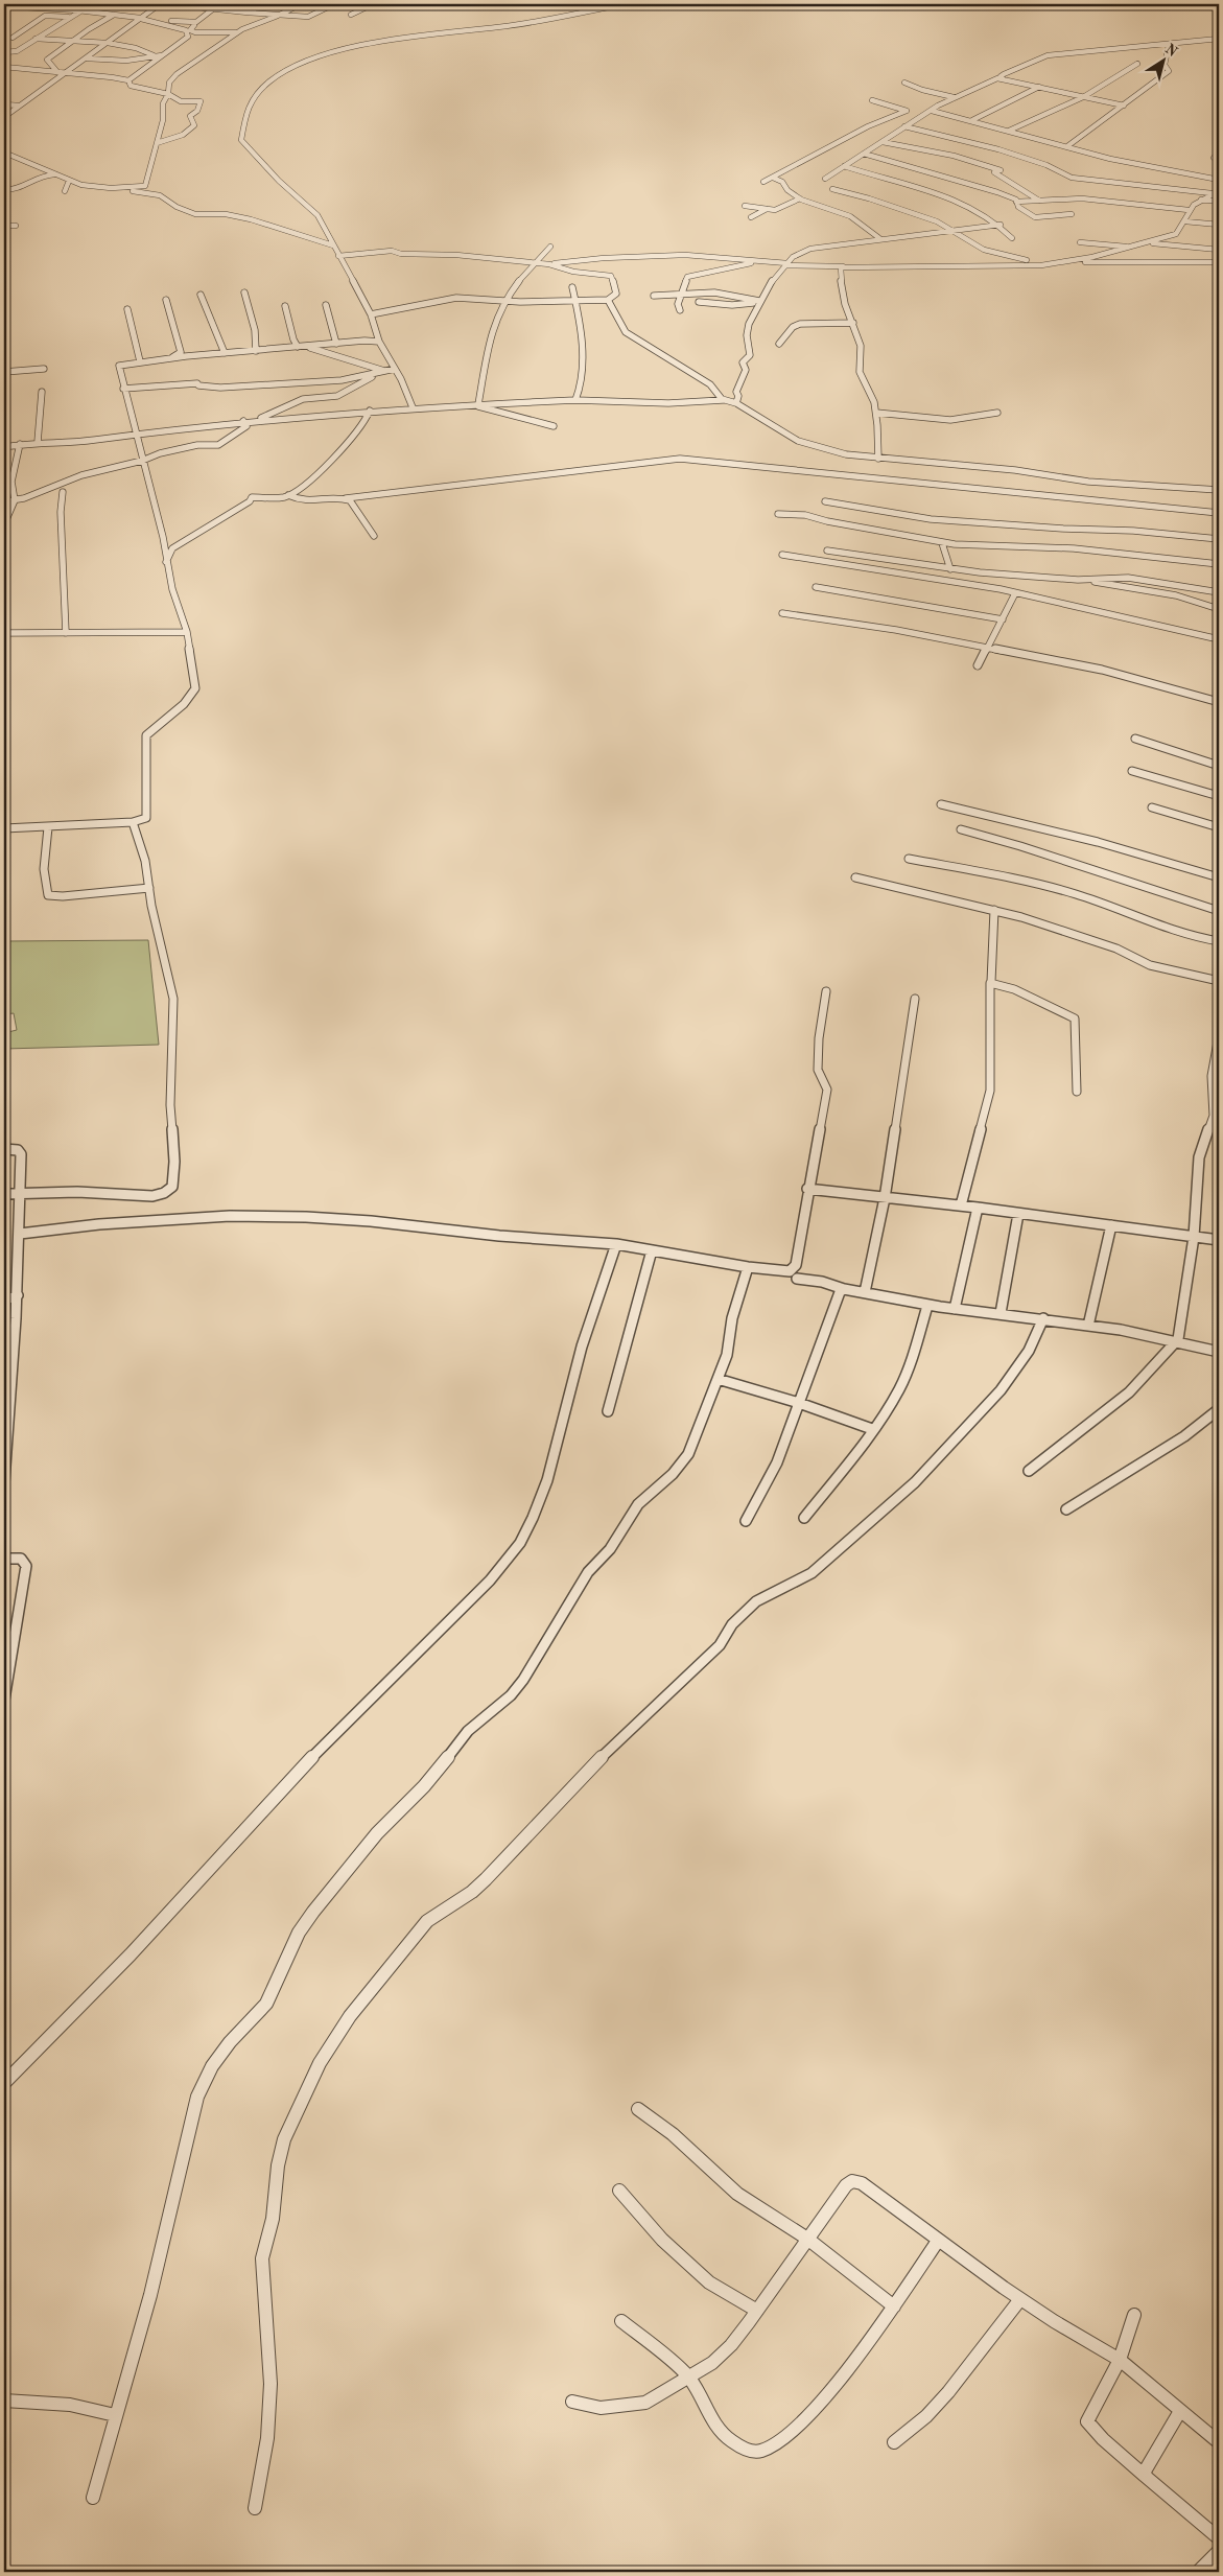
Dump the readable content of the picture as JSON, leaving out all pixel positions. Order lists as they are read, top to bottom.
{
  "north": "top right"
}
